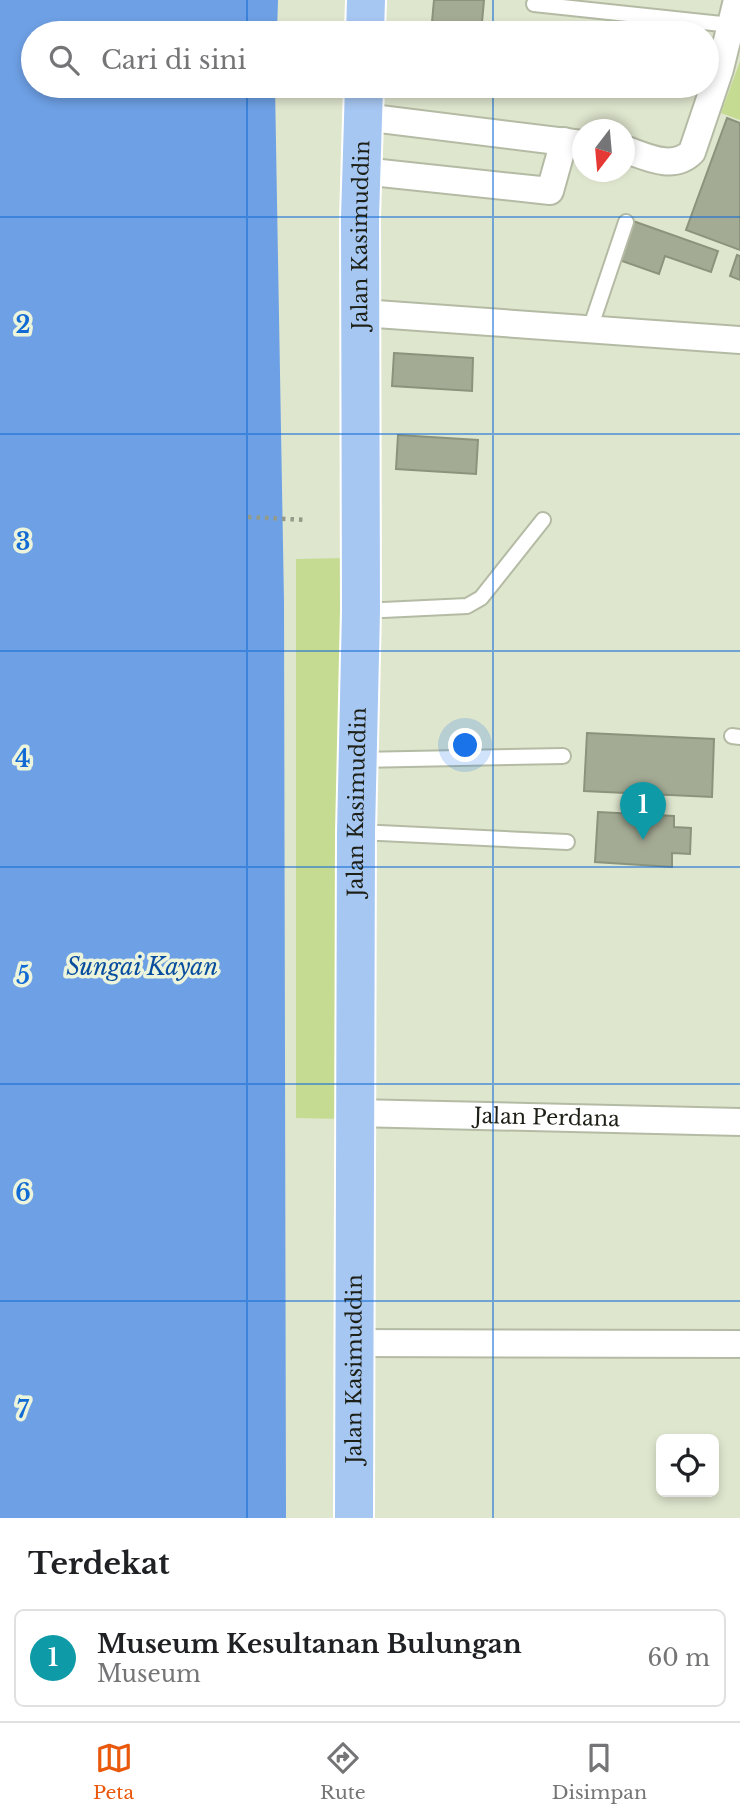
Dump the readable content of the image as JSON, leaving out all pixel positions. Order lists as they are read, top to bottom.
{
  "streets": {
    "main road": ["Jalan Kasimuddin"],
    "street": ["Jalan Perdana"]
  },
  "crossings": [
    ["Jalan Kasimuddin", "Jalan Perdana"]
  ],
  "water": ["Sungai Kayan"],
  "north": "bottom",
  "page": {
    "search": "Cari di sini",
    "pins": "1",
    "heading": "Terdekat",
    "list": [
      {
        "mark": "1",
        "name": "Museum Kesultanan Bulungan",
        "note": "Museum",
        "value": "60 m"
      }
    ],
    "nav": ["Peta", "Rute", "Disimpan"]
  },
  "grid": {
    "rows": [
      "2",
      "3",
      "4",
      "5",
      "6",
      "7"
    ]
  }
}
